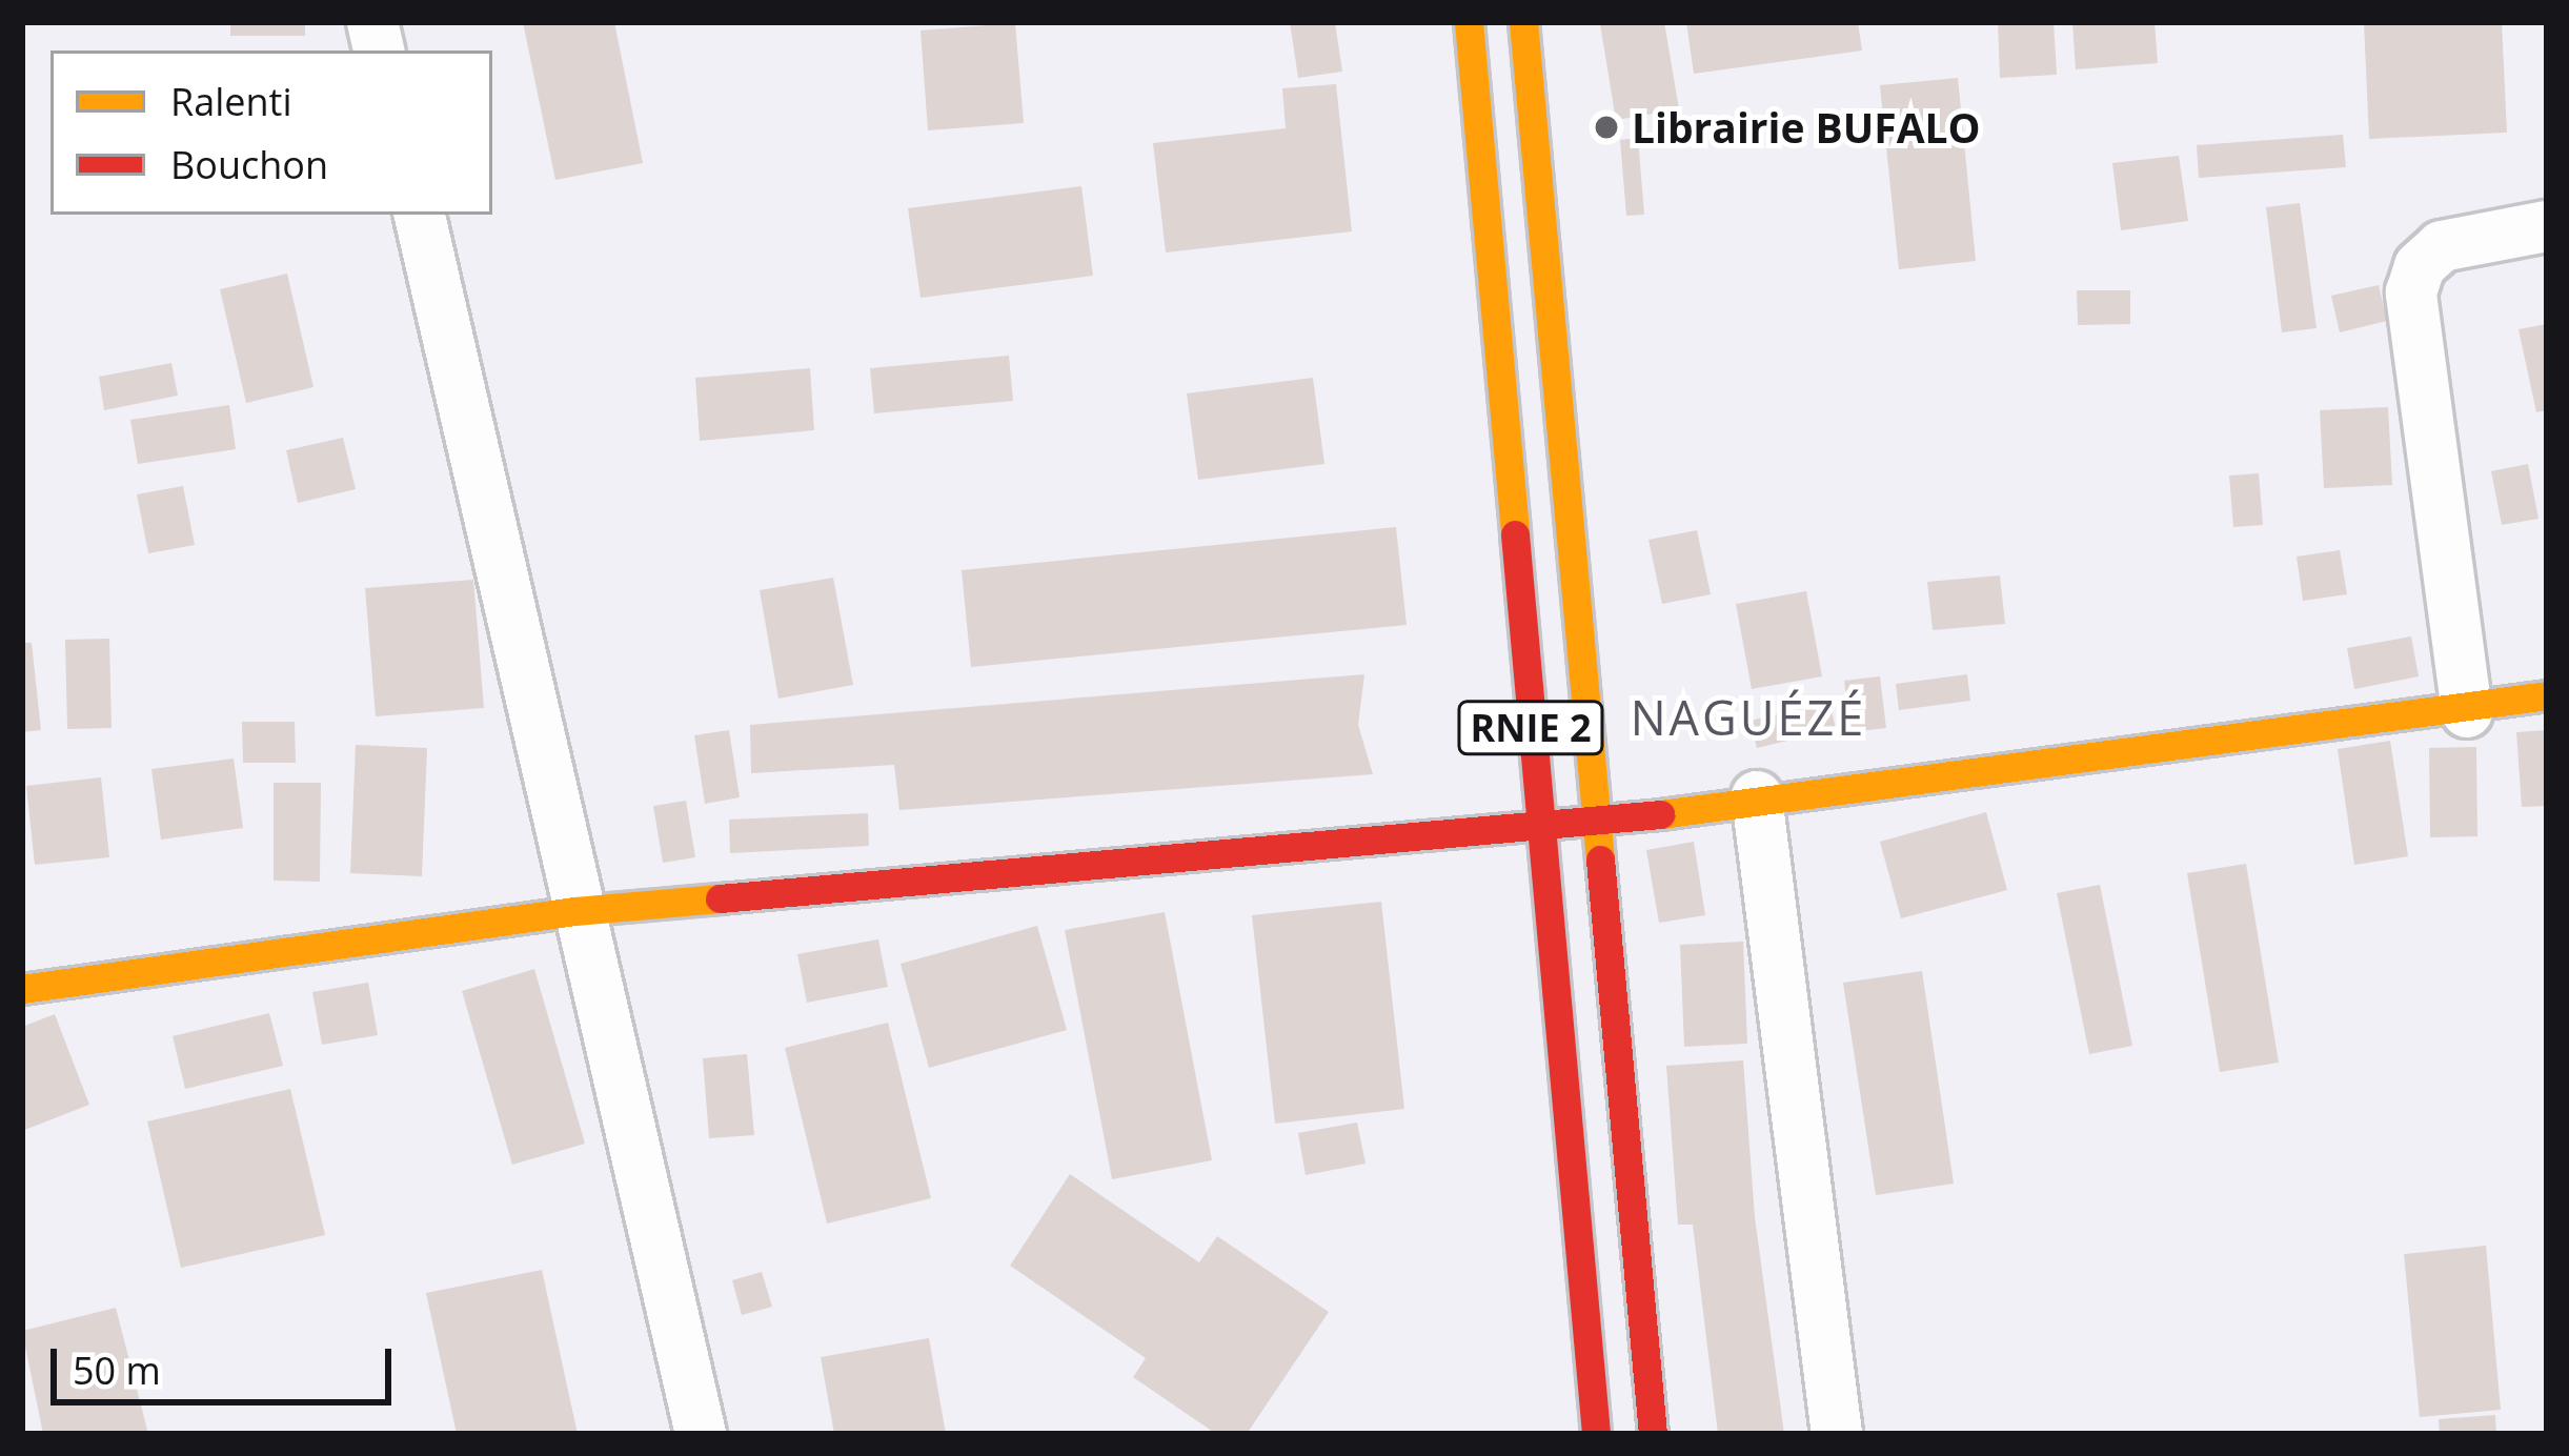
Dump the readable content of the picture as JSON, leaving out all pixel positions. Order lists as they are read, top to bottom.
{
  "streets": {
    "main road": ["RNIE 2"]
  },
  "districts": ["NAGUÉZÉ"],
  "places": ["Librairie BUFALO"],
  "legend": ["Ralenti", "Bouchon"],
  "scale_bar": "50 m"
}
